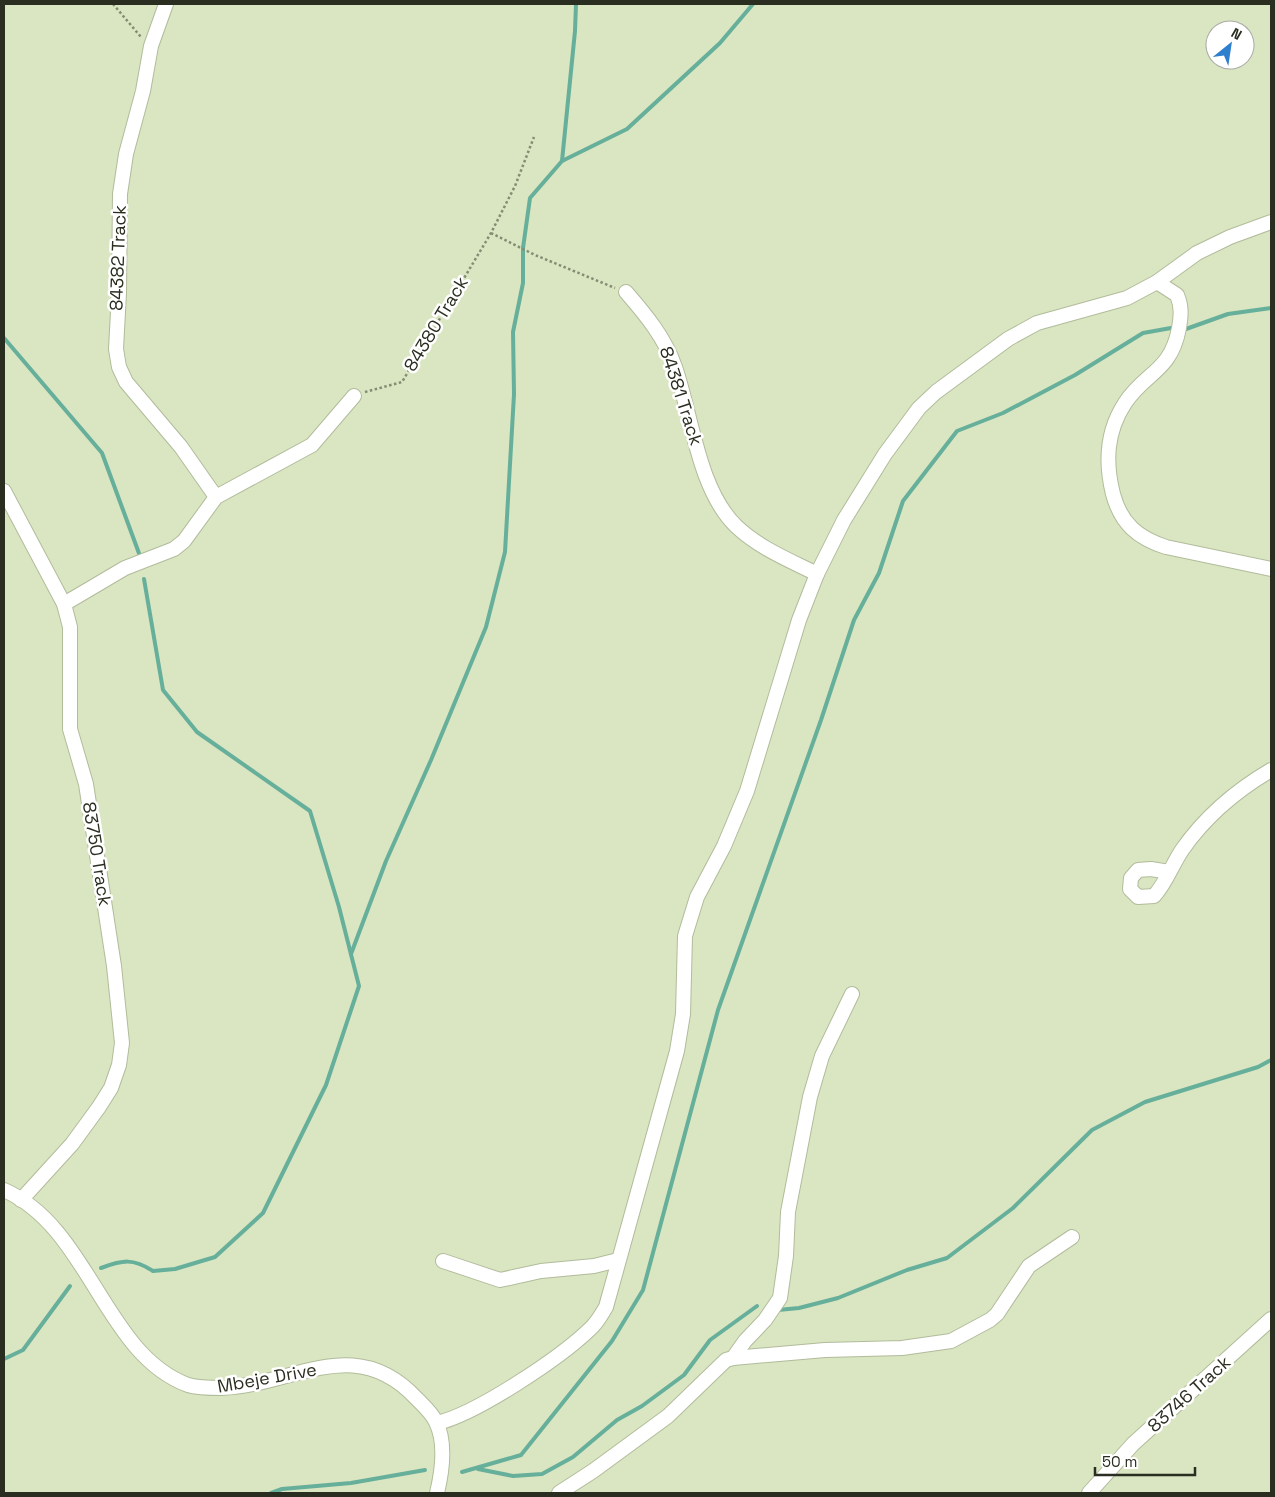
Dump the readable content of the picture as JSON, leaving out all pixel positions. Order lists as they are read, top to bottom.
{
  "streets": {
    "street": [
      "84382 Track",
      "84381 Track",
      "83750 Track",
      "Mbeje Drive",
      "83746 Track"
    ],
    "path": ["84380 Track"]
  },
  "crossings": [
    ["83750 Track", "Mbeje Drive"]
  ],
  "scale_bar": "50 m",
  "north": "top right"
}
